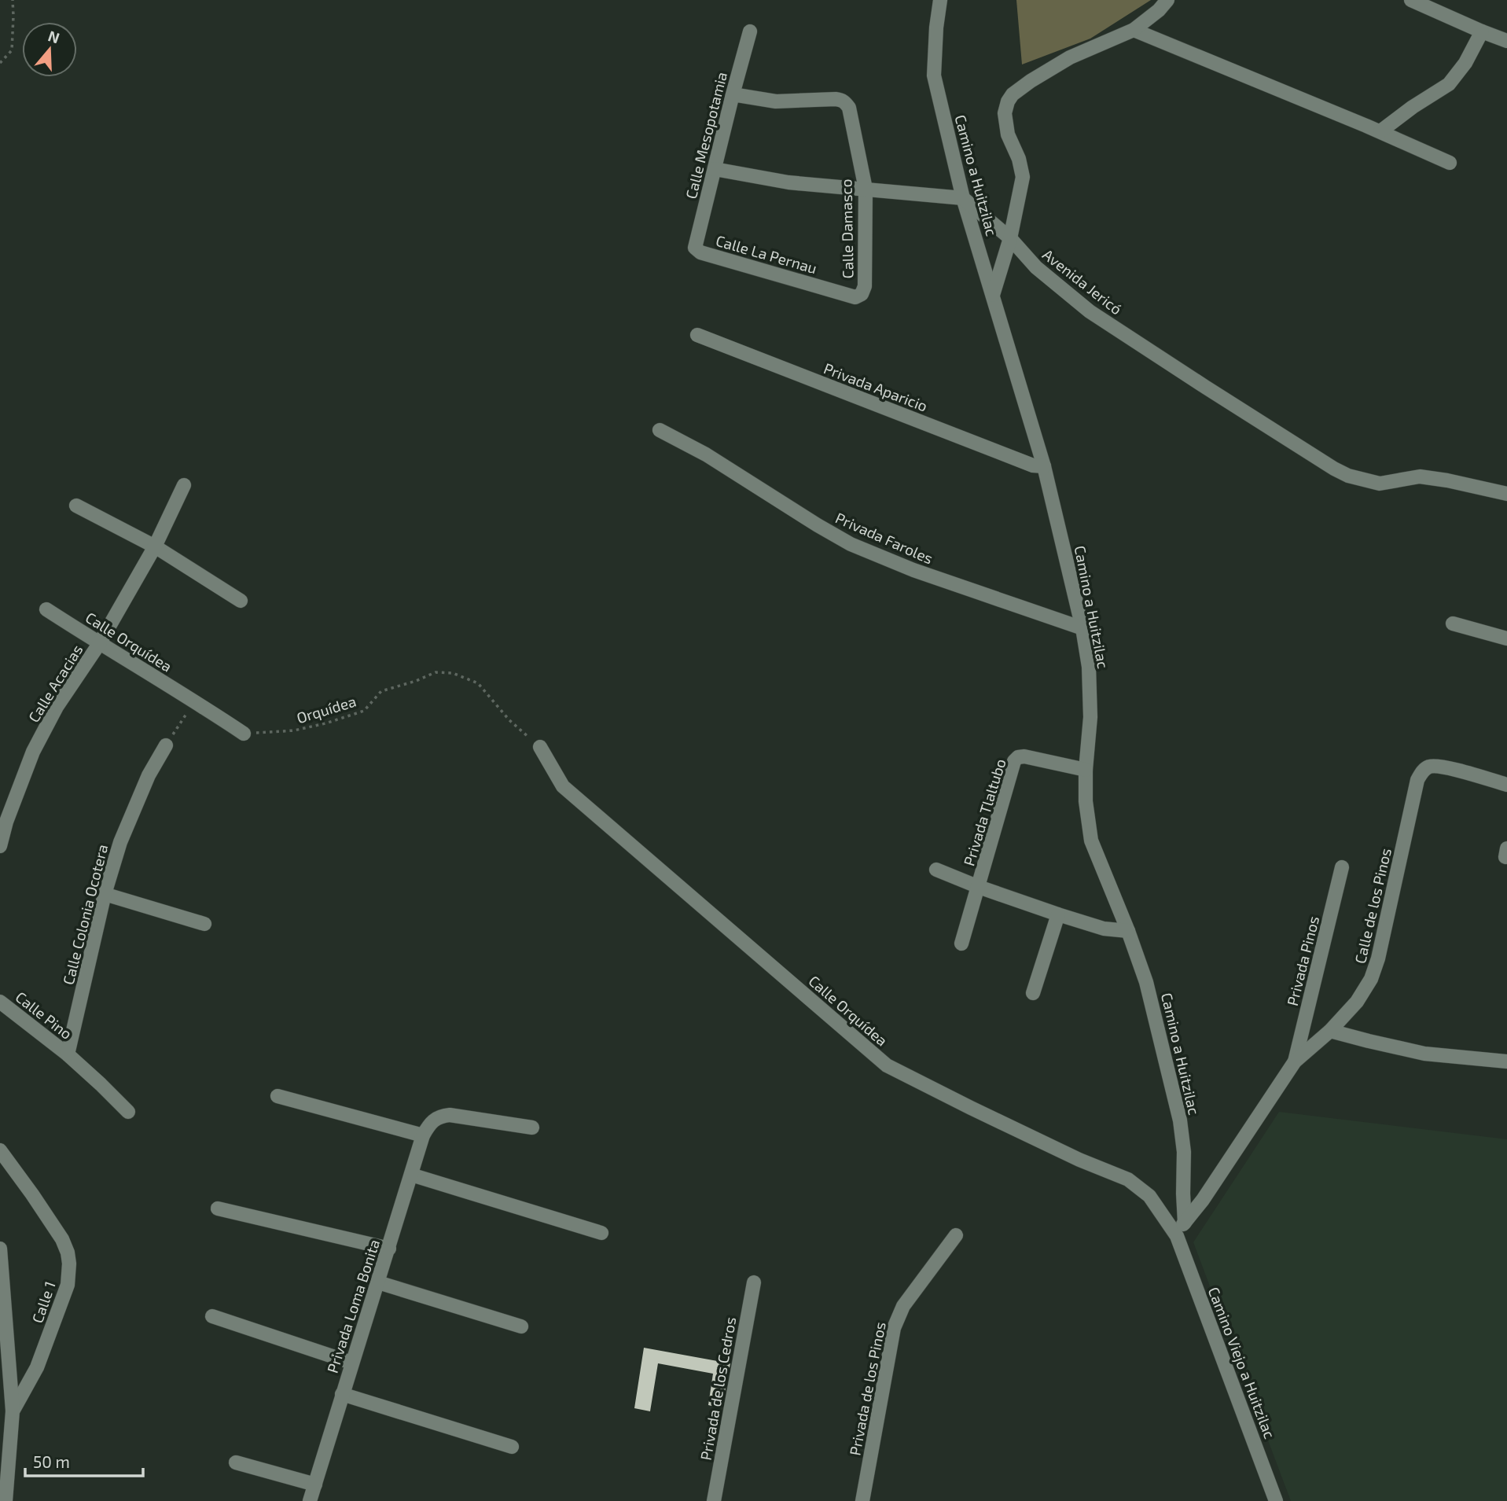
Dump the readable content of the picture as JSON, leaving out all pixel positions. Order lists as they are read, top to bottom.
{
  "streets": {
    "street": [
      "Calle Mesopotamia",
      "Camino a Huitzilac",
      "Calle Damasco",
      "Calle La Pernau",
      "Avenida Jericó",
      "Privada Aparicio",
      "Privada Faroles",
      "Calle Orquídea",
      "Calle Acacias",
      "Privada Tlaltubo",
      "Calle de los Pinos",
      "Calle Colonia Ocotera",
      "Privada Pinos",
      "Calle Pino",
      "Calle 1",
      "Privada Loma Bonita",
      "Camino Viejo a Huitzilac",
      "Privada de los Cedros",
      "Privada de los Pinos"
    ],
    "path": ["Orquídea"]
  },
  "crossings": [
    ["Calle Mesopotamia", "Calle Damasco"],
    ["Calle Mesopotamia", "Calle La Pernau"],
    ["Camino a Huitzilac", "Avenida Jericó"],
    ["Camino a Huitzilac", "Privada Aparicio"],
    ["Camino a Huitzilac", "Privada Faroles"],
    ["Camino a Huitzilac", "Privada Tlaltubo"],
    ["Camino a Huitzilac", "Calle de los Pinos"],
    ["Calle Damasco", "Calle La Pernau"],
    ["Calle Orquídea", "Calle Acacias"],
    ["Calle Orquídea", "Orquídea"],
    ["Calle Orquídea", "Calle de los Pinos"],
    ["Calle Orquídea", "Camino Viejo a Huitzilac"],
    ["Calle de los Pinos", "Privada Pinos"],
    ["Calle de los Pinos", "Camino Viejo a Huitzilac"],
    ["Calle Colonia Ocotera", "Calle Pino"]
  ],
  "scale_bar": "50 m",
  "north": "top"
}
